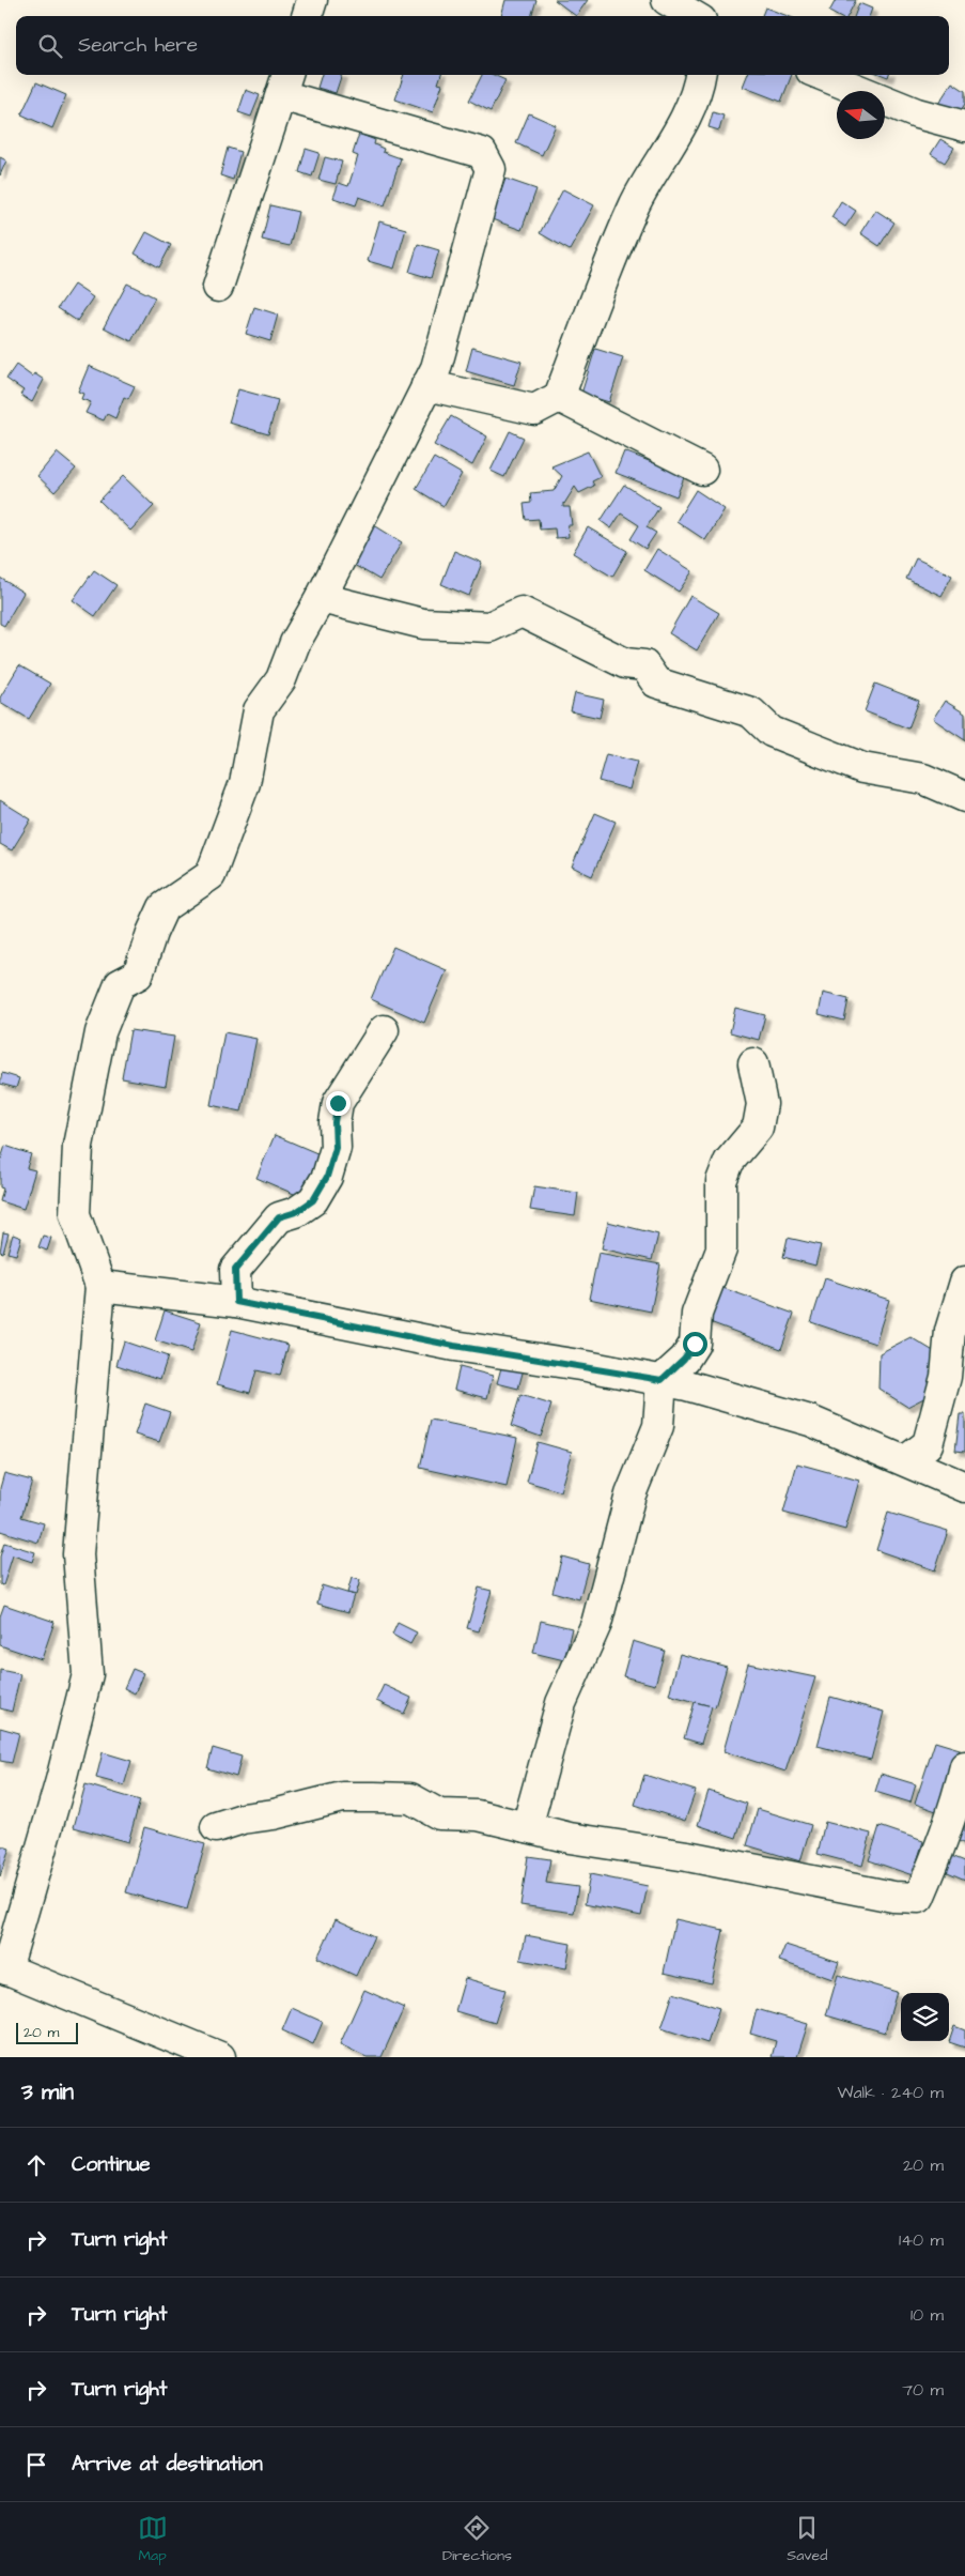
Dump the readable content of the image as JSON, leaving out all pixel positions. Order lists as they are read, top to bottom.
{
  "scale_bar": "20 m",
  "north": "left",
  "page": {
    "search": "Search here",
    "scale": "20 m",
    "heading": ["3 min", "Walk · 240 m"],
    "list": [
      ["Continue", "20 m"],
      ["Turn right", "140 m"],
      ["Turn right", "10 m"],
      ["Turn right", "70 m"],
      "Arrive at destination"
    ],
    "nav": ["Map", "Directions", "Saved"]
  }
}
